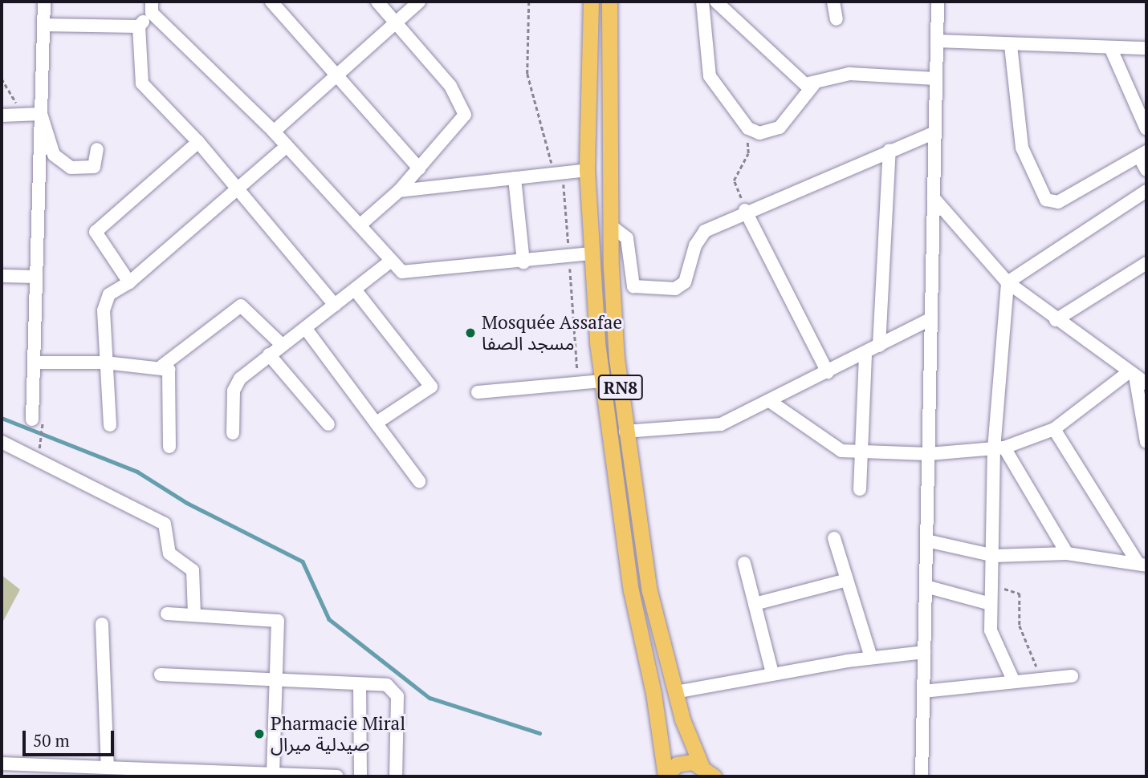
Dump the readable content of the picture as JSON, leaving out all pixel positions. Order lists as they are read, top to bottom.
{
  "streets": {
    "main road": ["RN8"]
  },
  "places": ["Mosquée Assafae مسجد الصفا", "Pharmacie Miral صيدلية ميرال"],
  "scale_bar": "50 m"
}
